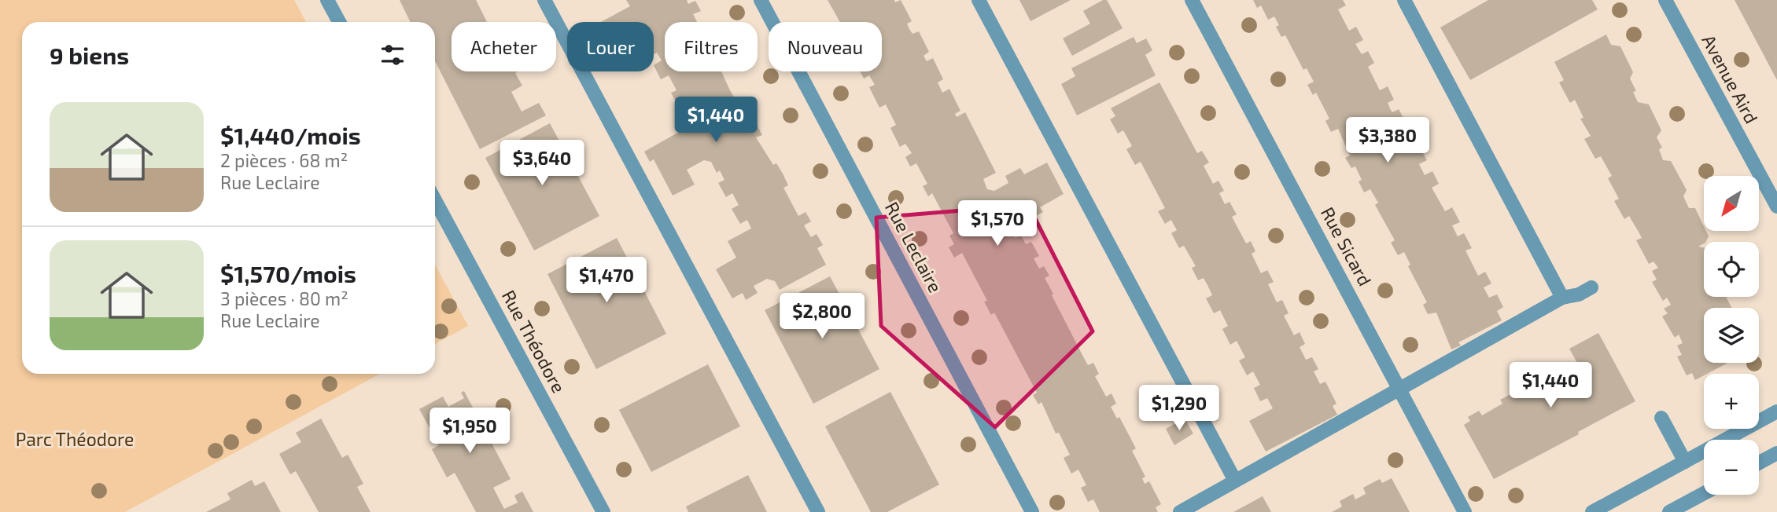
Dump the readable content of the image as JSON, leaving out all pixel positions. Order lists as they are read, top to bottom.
{
  "streets": {
    "street": [
      "Avenue Aird",
      "Rue Sicard",
      "Rue Leclaire",
      "Rue Théodore"
    ]
  },
  "parks": ["Parc Théodore"],
  "north": "bottom left",
  "page": {
    "chip": [
      "Acheter",
      "Louer",
      "Filtres",
      "Nouveau"
    ],
    "heading": "9 biens",
    "list": [
      {
        "name": "$1,440/mois",
        "note": "2 pièces · 68 m² · Rue Leclaire"
      },
      {
        "name": "$1,570/mois",
        "note": "3 pièces · 80 m² · Rue Leclaire"
      }
    ],
    "price": [
      "$1,440",
      "$3,380",
      "$3,640",
      "$1,570",
      "$1,470",
      "$2,800",
      "$1,440",
      "$1,290",
      "$1,950"
    ],
    "map_buttons": ["+", "−"]
  }
}
